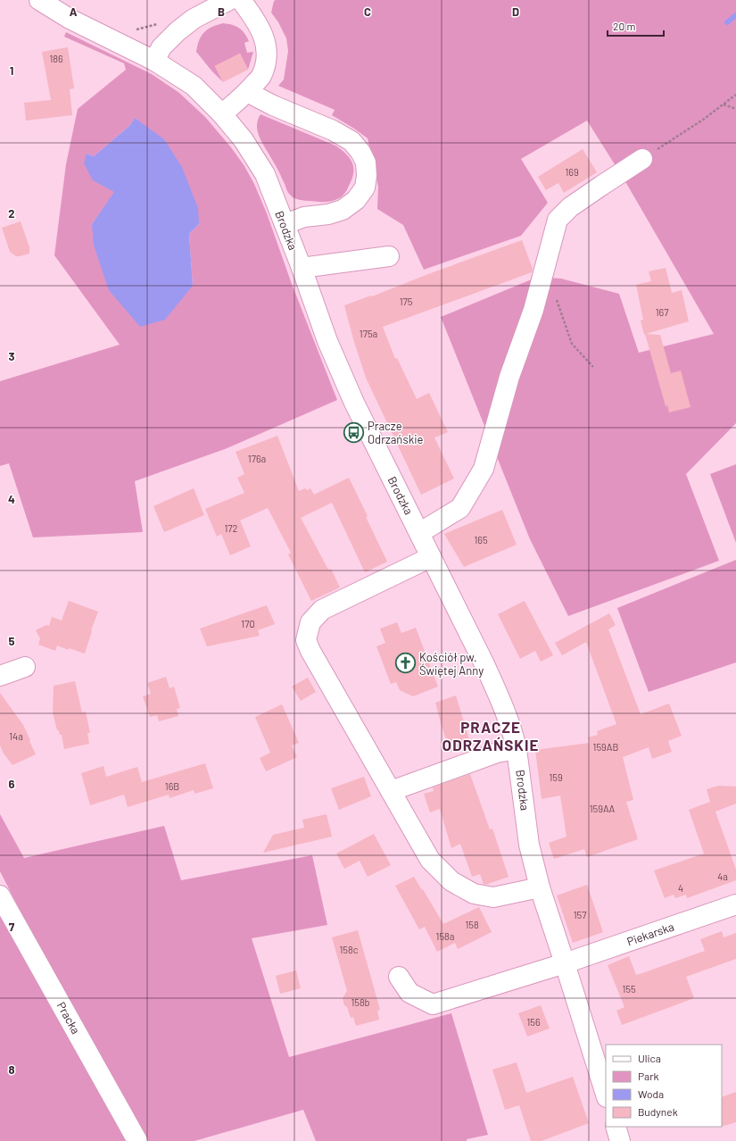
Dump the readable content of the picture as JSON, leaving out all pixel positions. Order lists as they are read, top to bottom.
{
  "streets": {
    "street": ["Brodzka", "Piekarska", "Pracka"]
  },
  "crossings": [
    ["Brodzka", "Piekarska"]
  ],
  "districts": ["PRACZE ODRZAŃSKIE"],
  "places": {
    "bus stop": ["Pracze Odrzańskie"],
    "church": ["Kościół pw. Świętej Anny"]
  },
  "house_numbers": [
    "186",
    "169",
    "175",
    "167",
    "175a",
    "176a",
    "172",
    "165",
    "170",
    "14a",
    "159AB",
    "159",
    "16B",
    "159AA",
    "4a",
    "4",
    "157",
    "158",
    "158a",
    "158c",
    "155",
    "158b",
    "156"
  ],
  "legend": [
    "Ulica",
    "Park",
    "Woda",
    "Budynek"
  ],
  "scale_bar": "20 m",
  "grid": {
    "columns": [
      "A",
      "B",
      "C",
      "D"
    ],
    "rows": [
      "1",
      "2",
      "3",
      "4",
      "5",
      "6",
      "7",
      "8"
    ]
  }
}
